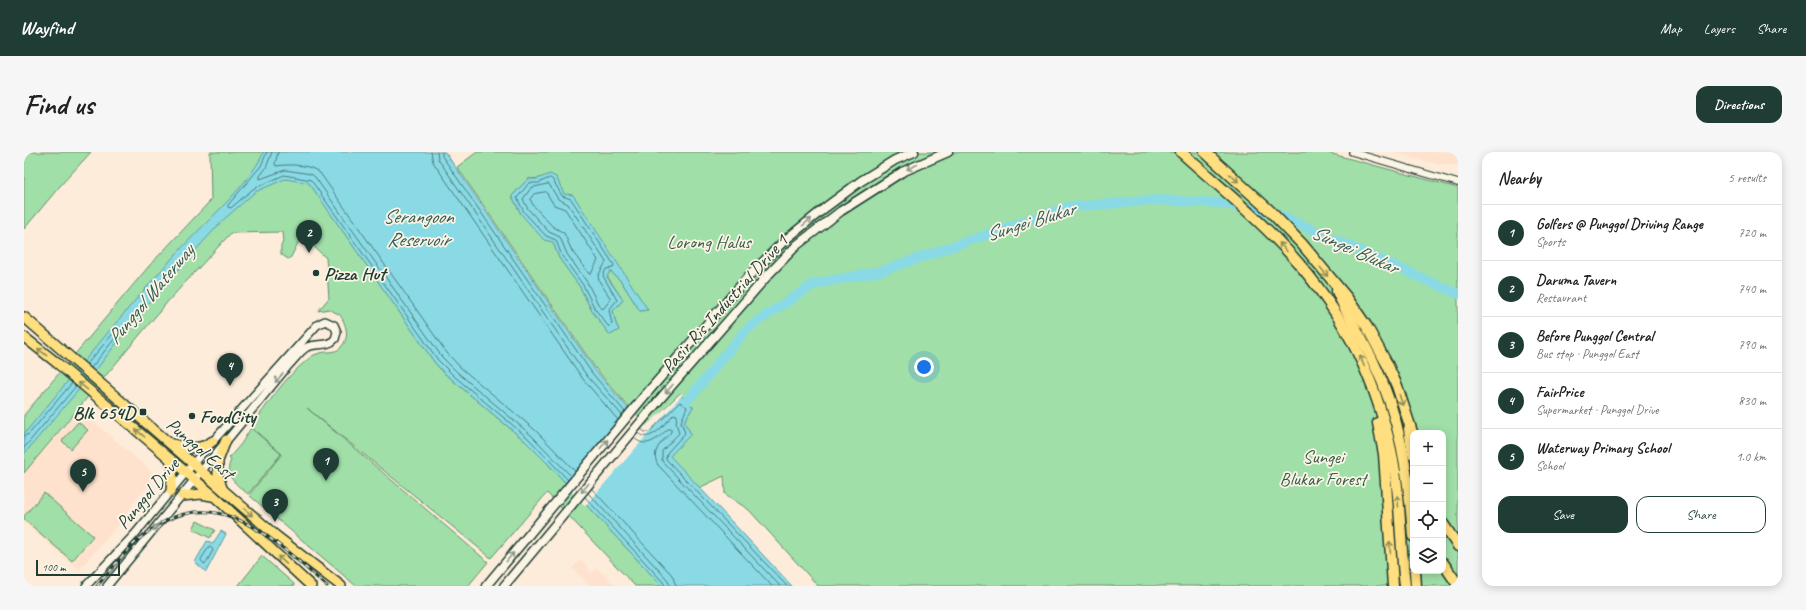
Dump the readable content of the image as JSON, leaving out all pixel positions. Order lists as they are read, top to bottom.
{
  "streets": {
    "main road": ["Pasir Ris Industrial Drive 1", "Punggol East"],
    "street": ["Punggol Drive"]
  },
  "crossings": [
    ["Punggol East", "Punggol Drive"]
  ],
  "water": ["Serangoon Reservoir", "Sungei Blukar", "Punggol Waterway"],
  "parks": ["Lorong Halus", "Sungei Blukar Forest"],
  "places": {
    "other": ["Pizza Hut", "FoodCity"],
    "transit": ["Blk 654D"]
  },
  "scale_bar": "100 m",
  "page": {
    "header": "Wayfind",
    "nav": ["Map", "Layers", "Share"],
    "buttons": [
      "Directions",
      ["Save", "Share"]
    ],
    "title": "Find us",
    "heading": ["Nearby", "5 results"],
    "list": [
      {
        "mark": "1",
        "name": "Golfers @ Punggol Driving Range",
        "note": "Sports",
        "value": "720 m"
      },
      {
        "mark": "2",
        "name": "Daruma Tavern",
        "note": "Restaurant",
        "value": "740 m"
      },
      {
        "mark": "3",
        "name": "Before Punggol Central",
        "note": "Bus stop · Punggol East",
        "value": "790 m"
      },
      {
        "mark": "4",
        "name": "FairPrice",
        "note": "Supermarket · Punggol Drive",
        "value": "830 m"
      },
      {
        "mark": "5",
        "name": "Waterway Primary School",
        "note": "School",
        "value": "1.0 km"
      }
    ],
    "pins": [
      "2",
      "4",
      "1",
      "5",
      "3"
    ],
    "map_buttons": ["+", "−"],
    "scale": "100 m"
  }
}
